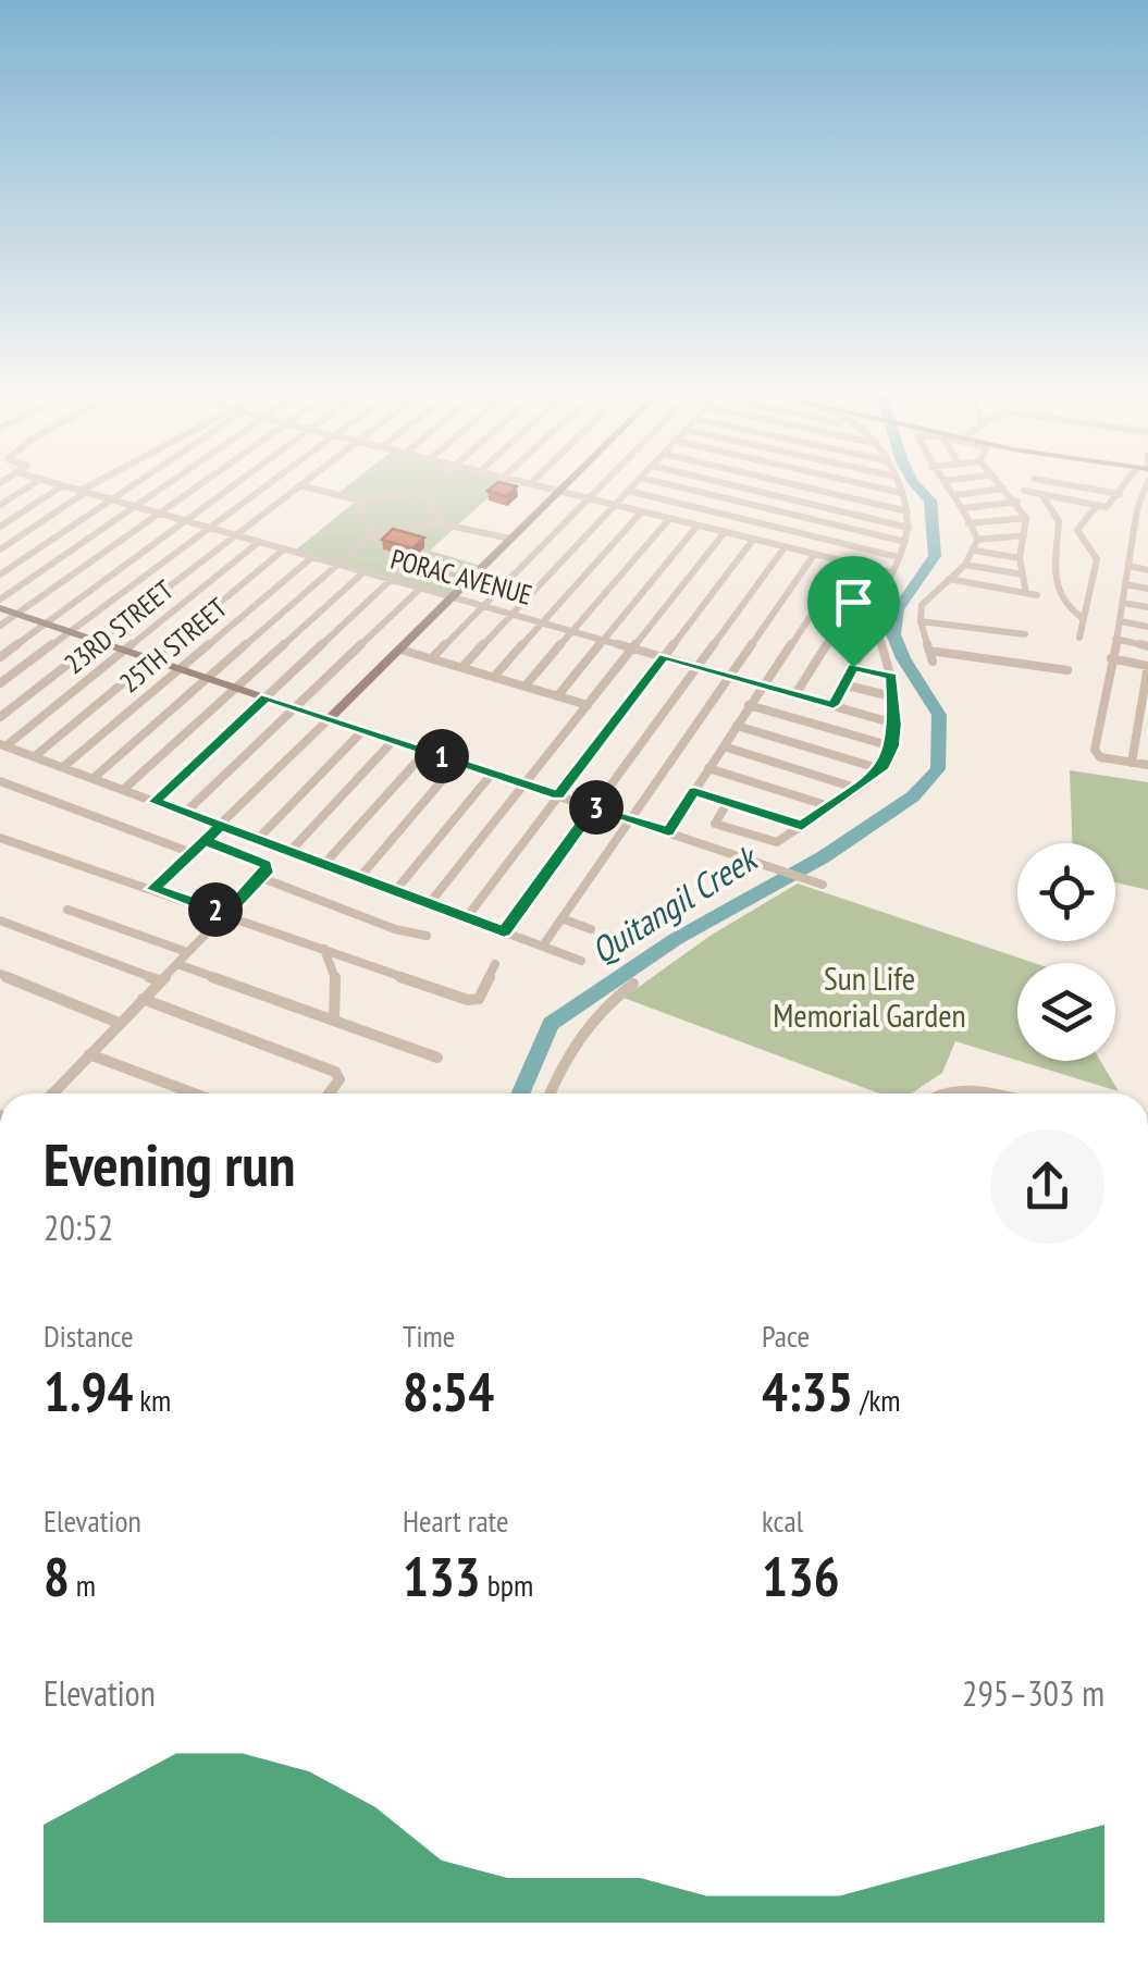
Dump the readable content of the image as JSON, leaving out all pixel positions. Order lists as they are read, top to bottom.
{
  "streets": {
    "street": ["PORAC AVENUE", "23RD STREET", "25TH STREET"]
  },
  "crossings": [
    ["PORAC AVENUE", "23RD STREET"],
    ["PORAC AVENUE", "25TH STREET"]
  ],
  "water": ["Quitangil Creek"],
  "parks": ["Sun Life Memorial Garden"],
  "page": {
    "pins": ["1", "3", "2"],
    "heading": ["Evening run", "20:52"],
    "stats": [
      ["Distance", "1.94 km"],
      ["Time", "8:54"],
      ["Pace", "4:35 /km"],
      ["Elevation", "8 m"],
      ["Heart rate", "133 bpm"],
      ["kcal", "136"]
    ],
    "chart": ["Elevation", "295–303 m"]
  }
}
